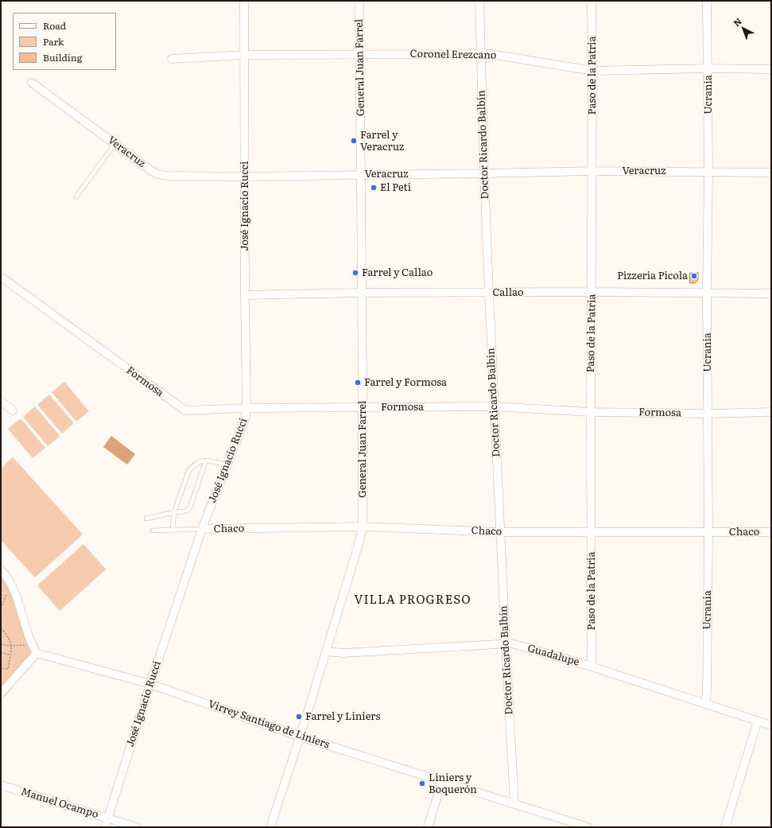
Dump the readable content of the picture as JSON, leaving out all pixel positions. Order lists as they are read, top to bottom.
{
  "streets": {
    "street": [
      "Coronel Erezcano",
      "General Juan Farrel",
      "Paso de la Patria",
      "Ucrania",
      "Doctor Ricardo Balbín",
      "Veracruz",
      "José Ignacio Rucci",
      "Callao",
      "Formosa",
      "Chaco",
      "Guadalupe",
      "Virrey Santiago de Liniers",
      "Manuel Ocampo"
    ]
  },
  "crossings": [
    ["Coronel Erezcano", "General Juan Farrel"],
    ["Coronel Erezcano", "Paso de la Patria"],
    ["Coronel Erezcano", "Ucrania"],
    ["Coronel Erezcano", "Doctor Ricardo Balbín"],
    ["Coronel Erezcano", "José Ignacio Rucci"],
    ["General Juan Farrel", "Veracruz"],
    ["General Juan Farrel", "Callao"],
    ["General Juan Farrel", "Formosa"],
    ["General Juan Farrel", "Chaco"],
    ["General Juan Farrel", "Guadalupe"],
    ["General Juan Farrel", "Virrey Santiago de Liniers"],
    ["Paso de la Patria", "Veracruz"],
    ["Paso de la Patria", "Callao"],
    ["Paso de la Patria", "Formosa"],
    ["Paso de la Patria", "Chaco"],
    ["Paso de la Patria", "Guadalupe"],
    ["Ucrania", "Veracruz"],
    ["Ucrania", "Callao"],
    ["Ucrania", "Formosa"],
    ["Ucrania", "Chaco"],
    ["Ucrania", "Guadalupe"],
    ["Doctor Ricardo Balbín", "Veracruz"],
    ["Doctor Ricardo Balbín", "Callao"],
    ["Doctor Ricardo Balbín", "Formosa"],
    ["Doctor Ricardo Balbín", "Chaco"],
    ["Doctor Ricardo Balbín", "Guadalupe"],
    ["Doctor Ricardo Balbín", "Virrey Santiago de Liniers"],
    ["Veracruz", "José Ignacio Rucci"],
    ["José Ignacio Rucci", "Callao"],
    ["José Ignacio Rucci", "Formosa"],
    ["José Ignacio Rucci", "Chaco"],
    ["José Ignacio Rucci", "Virrey Santiago de Liniers"],
    ["José Ignacio Rucci", "Manuel Ocampo"]
  ],
  "districts": ["VILLA PROGRESO"],
  "places": [
    "Farrel y Veracruz",
    "El Peti",
    "Farrel y Callao",
    "Pizzeria Picola",
    "Farrel y Formosa",
    "Farrel y Liniers",
    "Liniers y Boquerón"
  ],
  "legend": ["Road", "Park", "Building"],
  "north": "top left"
}
